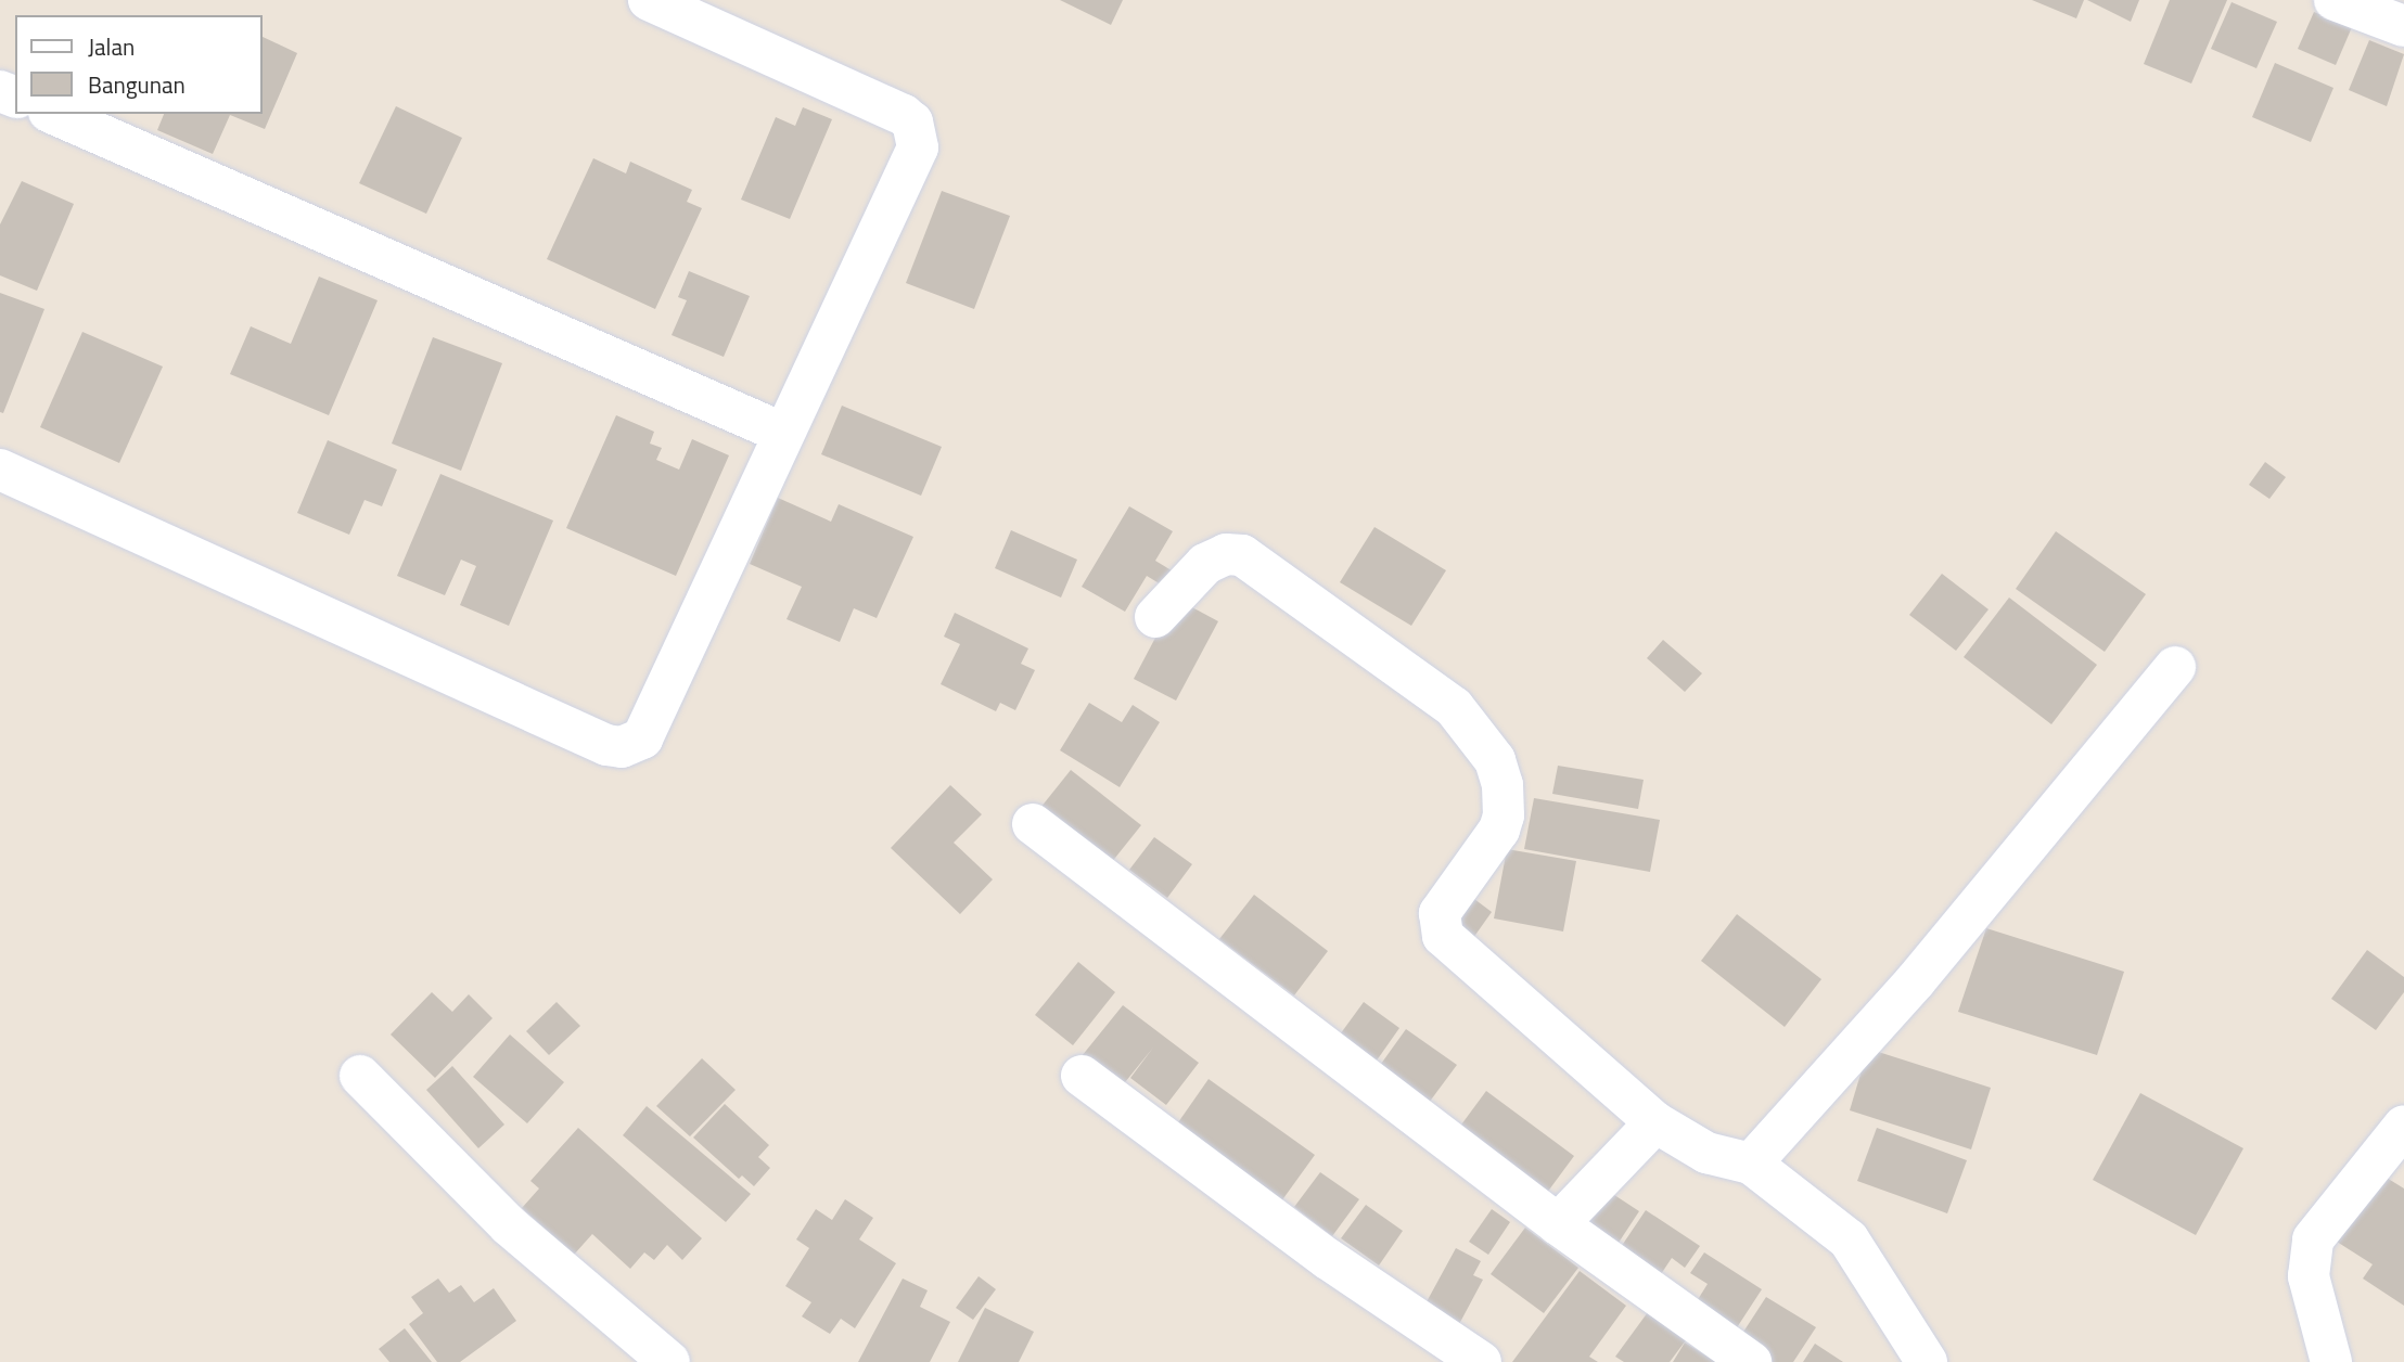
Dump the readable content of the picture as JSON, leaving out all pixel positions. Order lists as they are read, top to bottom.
{
  "legend": ["Jalan", "Bangunan"]
}
